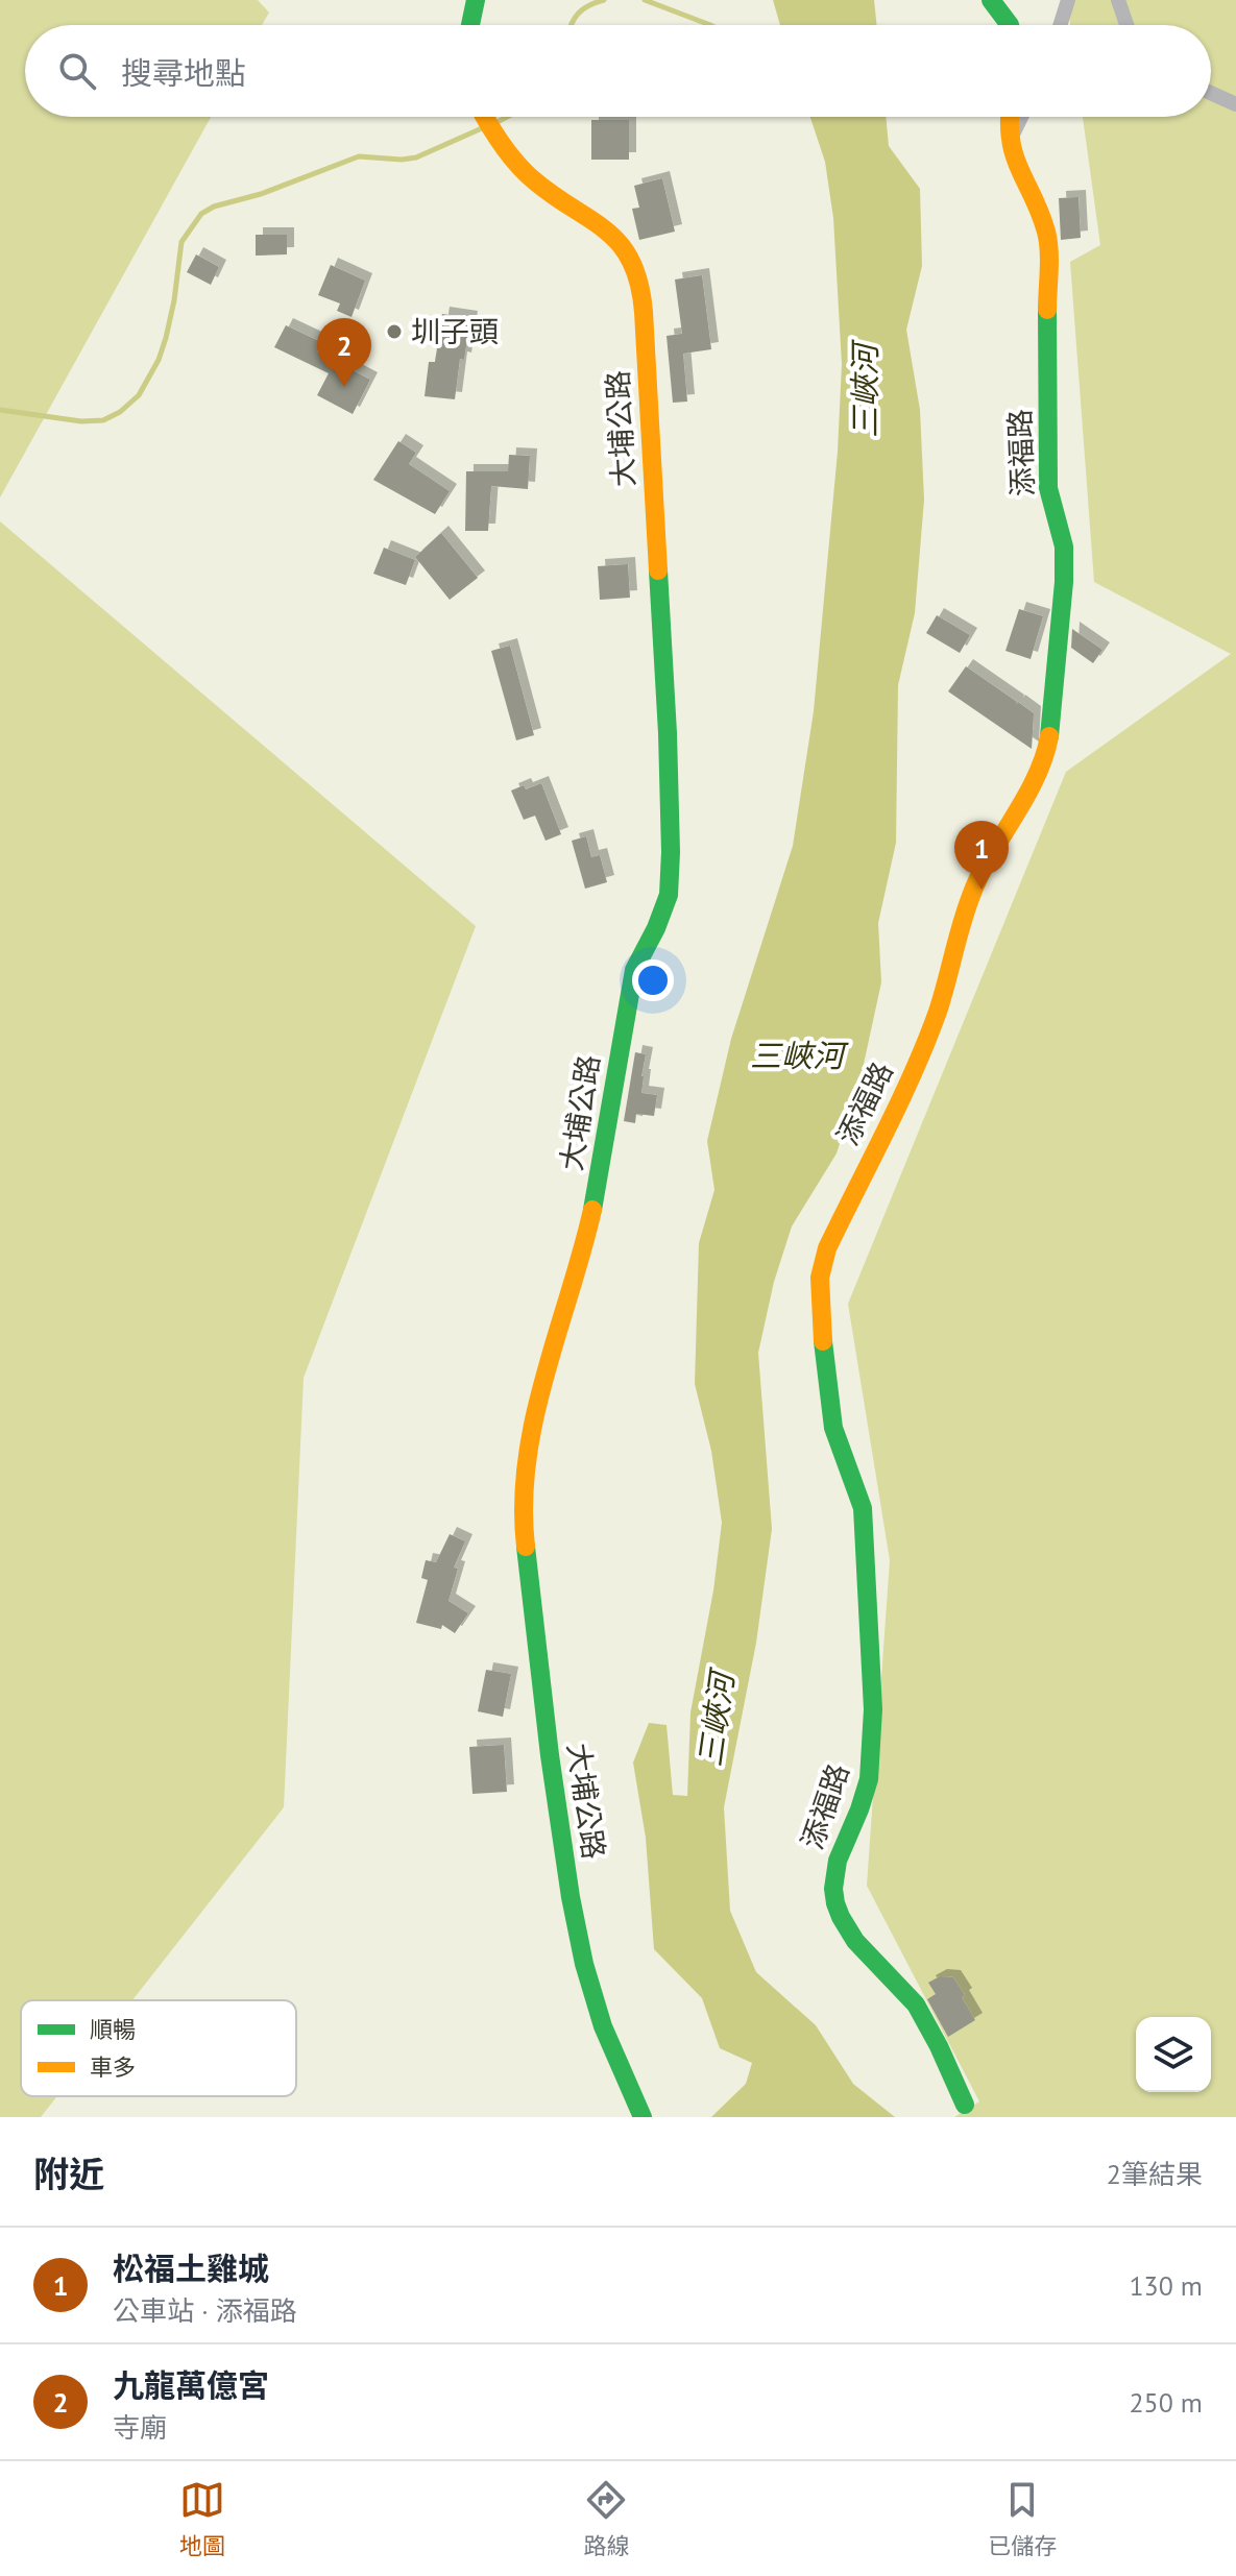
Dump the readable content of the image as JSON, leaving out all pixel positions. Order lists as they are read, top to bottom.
{
  "streets": {
    "street": ["大埔公路", "添福路"]
  },
  "water": ["三峽河"],
  "places": ["圳子頭"],
  "legend": ["順暢", "車多"],
  "page": {
    "search": "搜尋地點",
    "pins": ["2", "1"],
    "heading": ["附近", "2筆結果"],
    "list": [
      {
        "mark": "1",
        "name": "松福土雞城",
        "note": "公車站 · 添福路",
        "value": "130 m"
      },
      {
        "mark": "2",
        "name": "九龍萬億宮",
        "note": "寺廟",
        "value": "250 m"
      }
    ],
    "nav": ["地圖", "路線", "已儲存"]
  }
}
